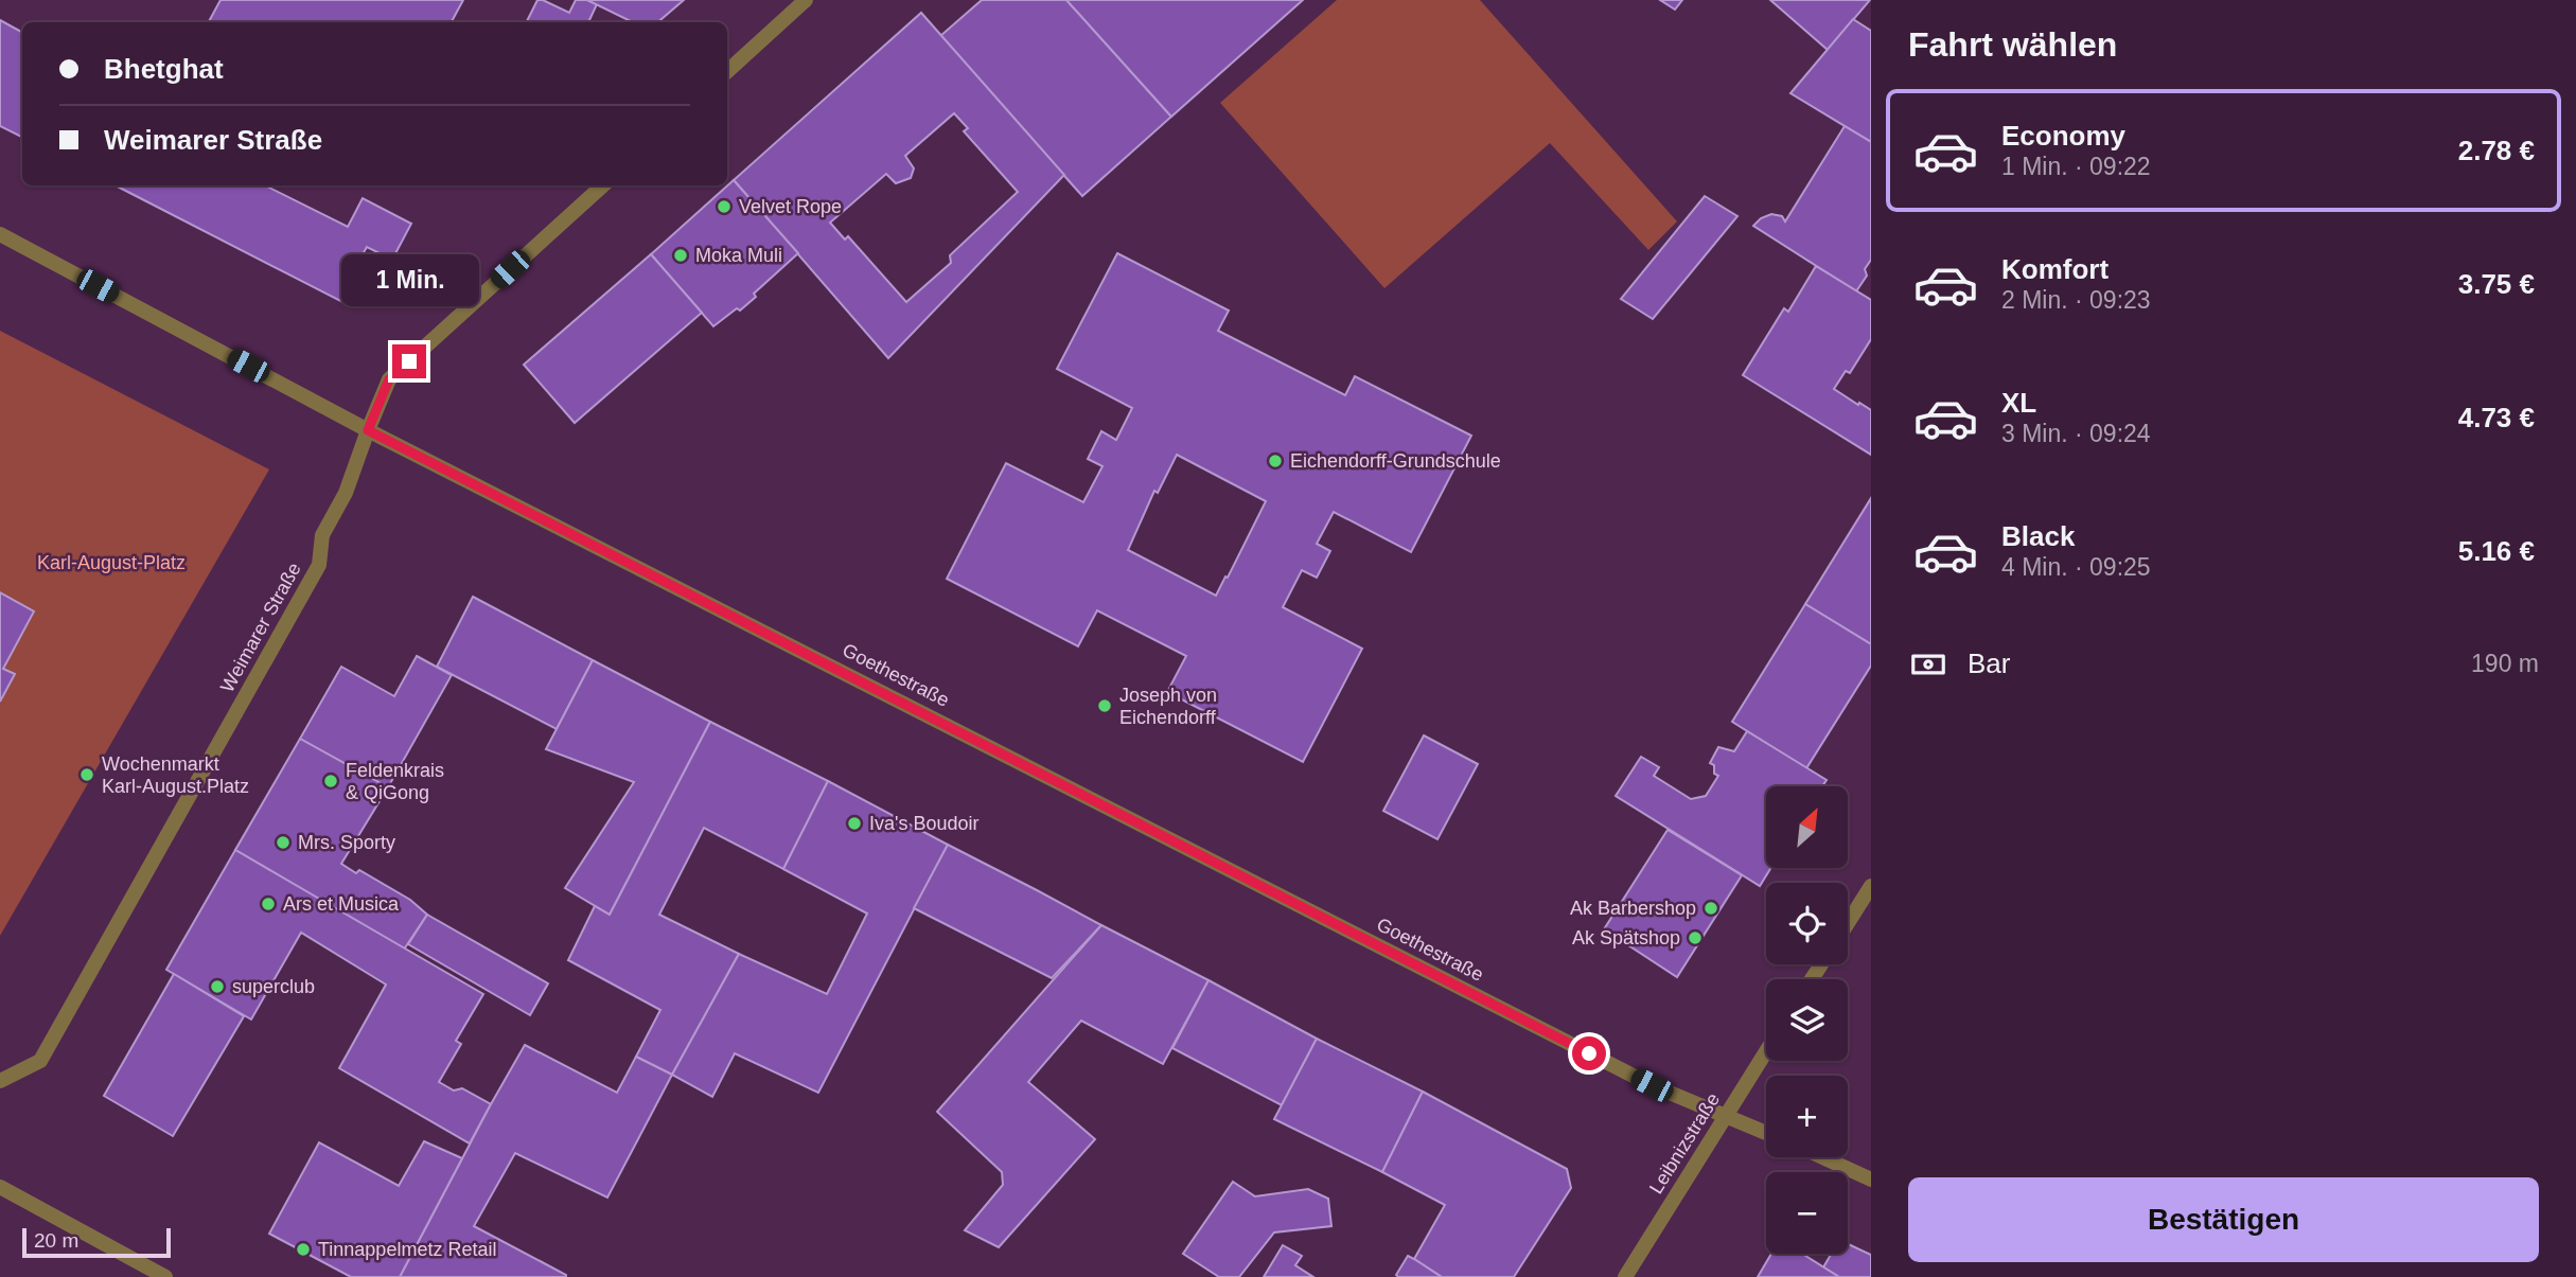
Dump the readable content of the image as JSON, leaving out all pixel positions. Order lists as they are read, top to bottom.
{
  "streets": {
    "street": ["Weimarer Straße", "Goethestraße", "Leibnizstraße"]
  },
  "crossings": [
    ["Weimarer Straße", "Goethestraße"],
    ["Goethestraße", "Leibnizstraße"]
  ],
  "parks": ["Karl-August-Platz"],
  "places": [
    "Velvet Rope",
    "Moka Muli",
    "Eichendorff-Grundschule",
    "Joseph von Eichendorff",
    "Wochenmarkt Karl-August.Platz",
    "Feldenkrais & QiGong",
    "Iva's Boudoir",
    "Mrs. Sporty",
    "Ars et Musica",
    "Ak Barbershop",
    "Ak Spätshop",
    "superclub",
    "Tinnappelmetz Retail"
  ],
  "scale_bar": "20 m",
  "north": "top right",
  "page": {
    "heading": "Fahrt wählen",
    "banner": ["Bhetghat", "Weimarer Straße"],
    "list": [
      {
        "name": "Economy",
        "note": "1 Min. · 09:22",
        "value": "2.78 €"
      },
      {
        "name": "Komfort",
        "note": "2 Min. · 09:23",
        "value": "3.75 €"
      },
      {
        "name": "XL",
        "note": "3 Min. · 09:24",
        "value": "4.73 €"
      },
      {
        "name": "Black",
        "note": "4 Min. · 09:25",
        "value": "5.16 €"
      }
    ],
    "bubble": "1 Min.",
    "pay": ["Bar", "190 m"],
    "map_buttons": ["+", "−"],
    "buttons": "Bestätigen",
    "scale": "20 m"
  }
}
